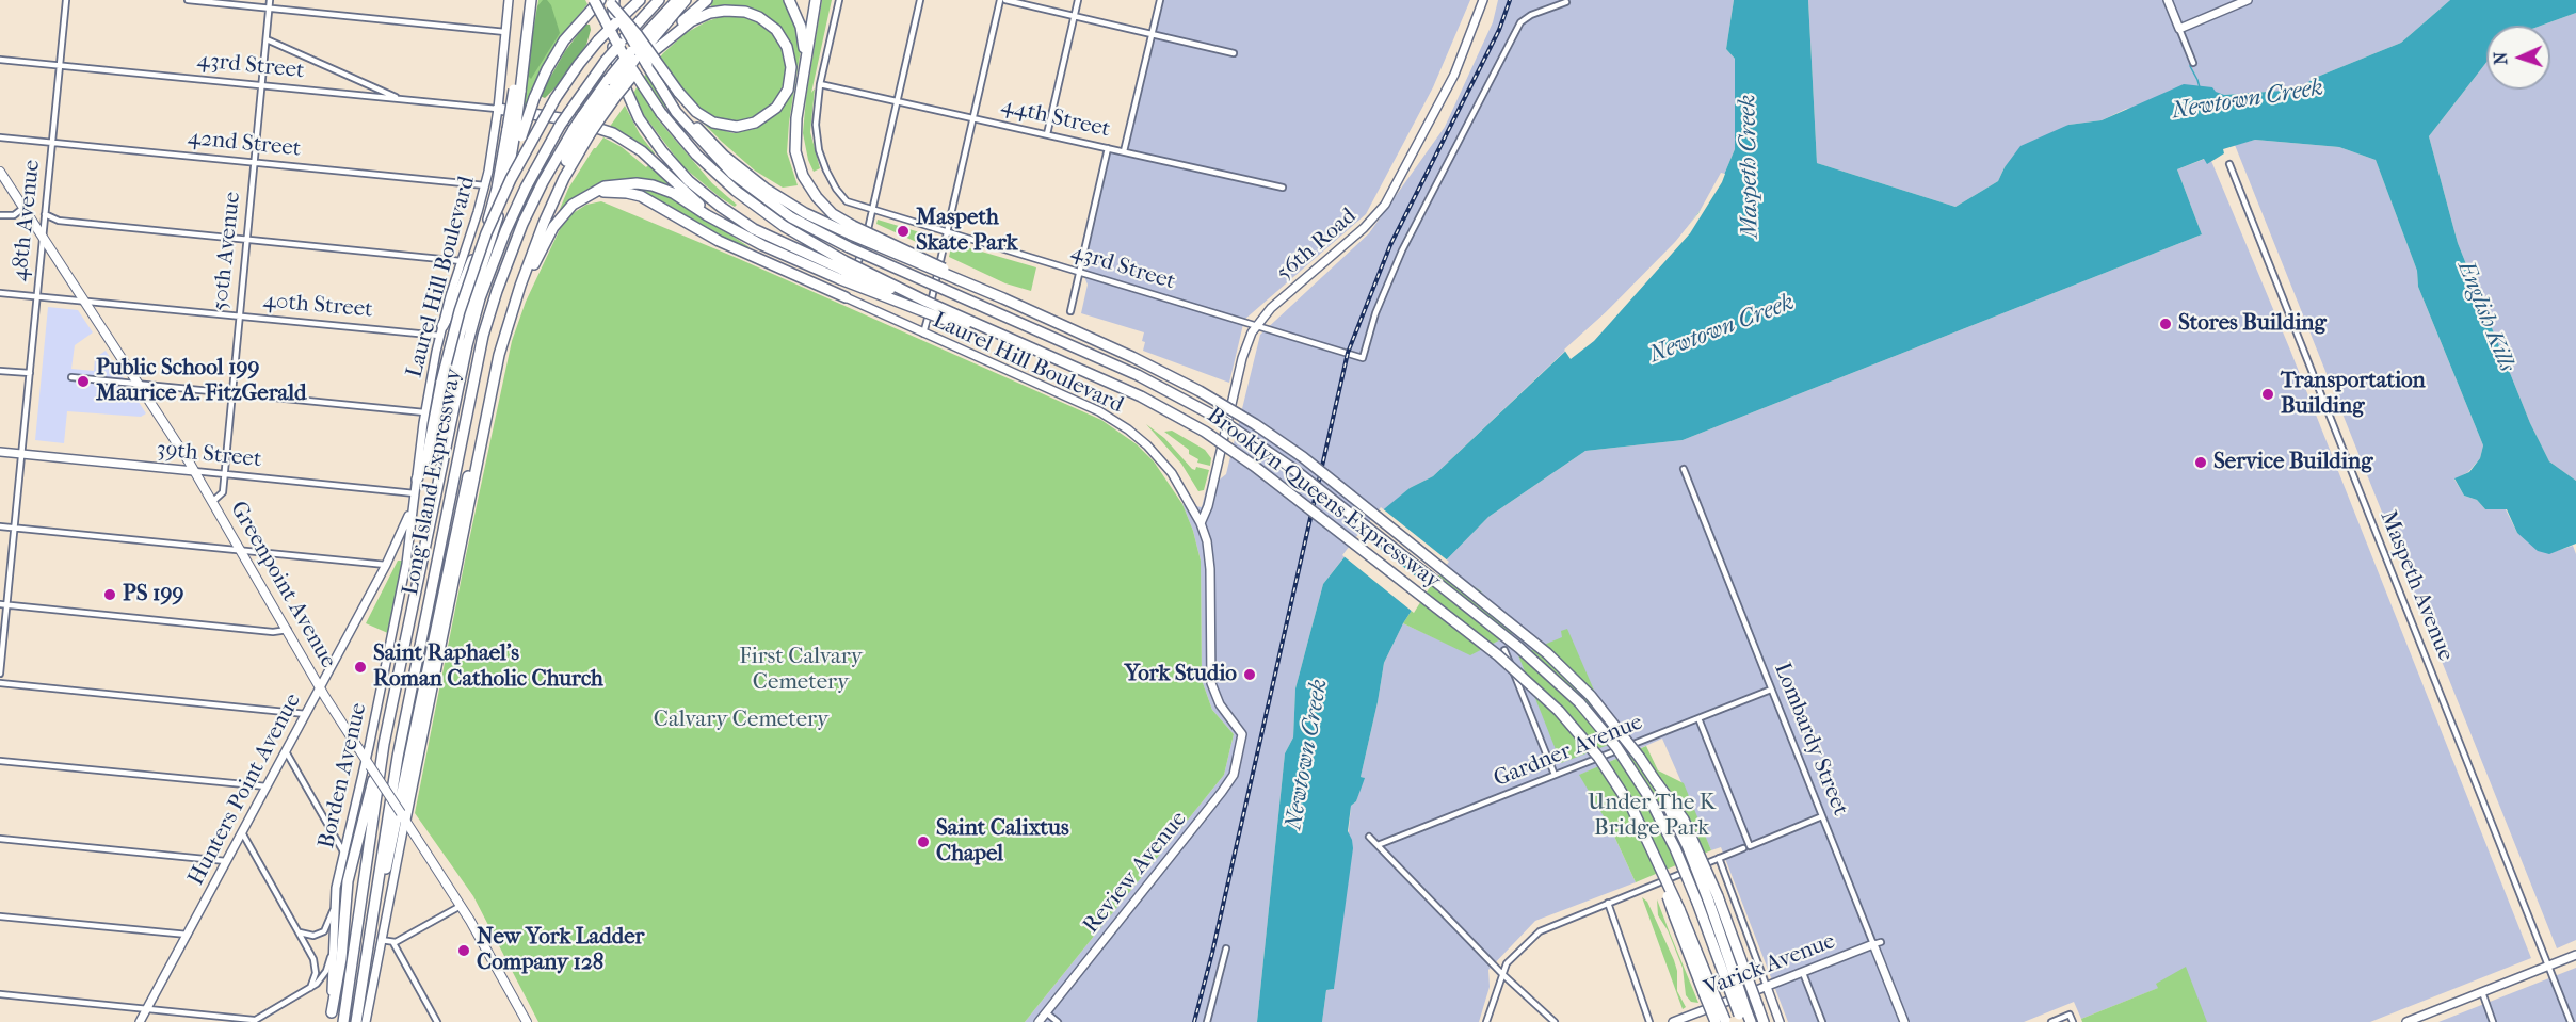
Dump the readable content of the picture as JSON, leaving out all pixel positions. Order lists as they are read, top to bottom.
{
  "streets": {
    "highway": ["Long Island Expressway", "Brooklyn-Queens Expressway"],
    "main road": [
      "56th Road",
      "Laurel Hill Boulevard",
      "39th Street",
      "Greenpoint Avenue",
      "Lombardy Street",
      "Borden Avenue",
      "Hunters Point Avenue",
      "Review Avenue",
      "Varick Avenue"
    ],
    "street": [
      "43rd Street",
      "44th Street",
      "42nd Street",
      "48th Avenue",
      "50th Avenue",
      "40th Street",
      "Maspeth Avenue",
      "Gardner Avenue"
    ]
  },
  "crossings": [
    ["43rd Street", "44th Street"],
    ["43rd Street", "48th Avenue"],
    ["43rd Street", "56th Road"],
    ["43rd Street", "50th Avenue"],
    ["43rd Street", "Laurel Hill Boulevard"],
    ["42nd Street", "48th Avenue"],
    ["42nd Street", "50th Avenue"],
    ["42nd Street", "Laurel Hill Boulevard"],
    ["48th Avenue", "40th Street"],
    ["48th Avenue", "39th Street"],
    ["48th Avenue", "Greenpoint Avenue"],
    ["56th Road", "Laurel Hill Boulevard"],
    ["50th Avenue", "40th Street"],
    ["50th Avenue", "39th Street"],
    ["50th Avenue", "Greenpoint Avenue"],
    ["Laurel Hill Boulevard", "40th Street"],
    ["Laurel Hill Boulevard", "39th Street"],
    ["Laurel Hill Boulevard", "Borden Avenue"],
    ["Laurel Hill Boulevard", "Hunters Point Avenue"],
    ["Laurel Hill Boulevard", "Review Avenue"],
    ["40th Street", "Greenpoint Avenue"],
    ["39th Street", "Greenpoint Avenue"],
    ["Greenpoint Avenue", "Borden Avenue"],
    ["Greenpoint Avenue", "Hunters Point Avenue"],
    ["Lombardy Street", "Gardner Avenue"],
    ["Lombardy Street", "Varick Avenue"],
    ["Borden Avenue", "Hunters Point Avenue"]
  ],
  "water": ["Newtown Creek", "Maspeth Creek", "English Kills"],
  "parks": ["First Calvary Cemetery", "Calvary Cemetery", "Under The K Bridge Park"],
  "places": [
    "Maspeth Skate Park",
    "Stores Building",
    "Public School 199 Maurice A. FitzGerald",
    "Transportation Building",
    "Service Building",
    "PS 199",
    "Saint Raphael's Roman Catholic Church",
    "York Studio",
    "Saint Calixtus Chapel",
    "New York Ladder Company 128"
  ],
  "north": "left"
}
